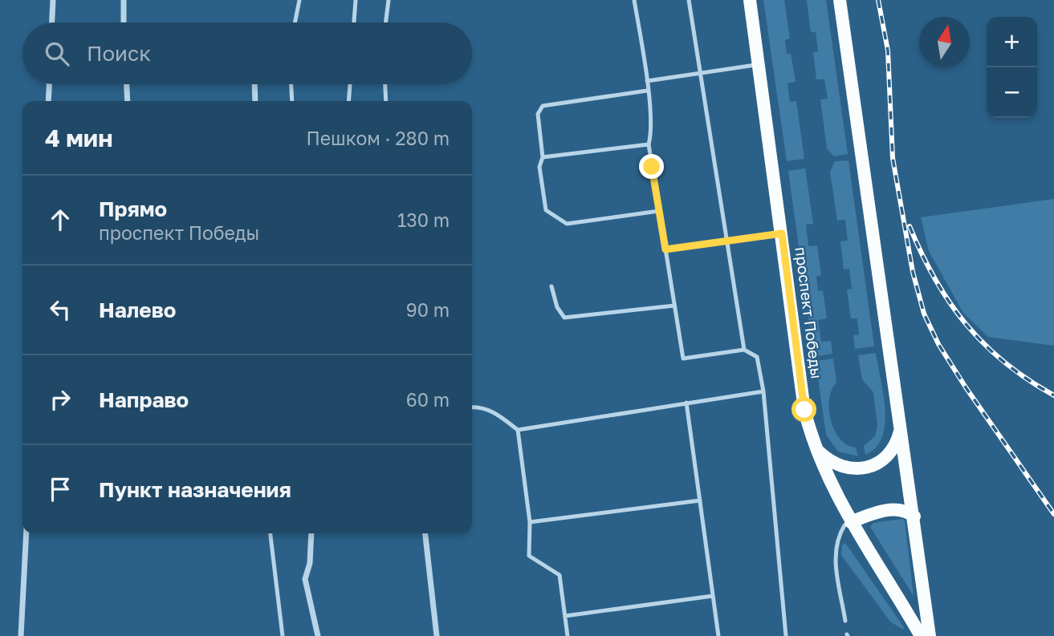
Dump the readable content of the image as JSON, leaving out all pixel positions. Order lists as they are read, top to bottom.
{
  "streets": {
    "main road": ["проспект Победы"]
  },
  "north": "top",
  "page": {
    "map_buttons": ["+", "−"],
    "search": "Поиск",
    "heading": ["4 мин", "Пешком · 280 m"],
    "list": [
      ["Прямо", "проспект Победы", "130 m"],
      ["Налево", "90 m"],
      ["Направо", "60 m"],
      "Пункт назначения"
    ]
  }
}
